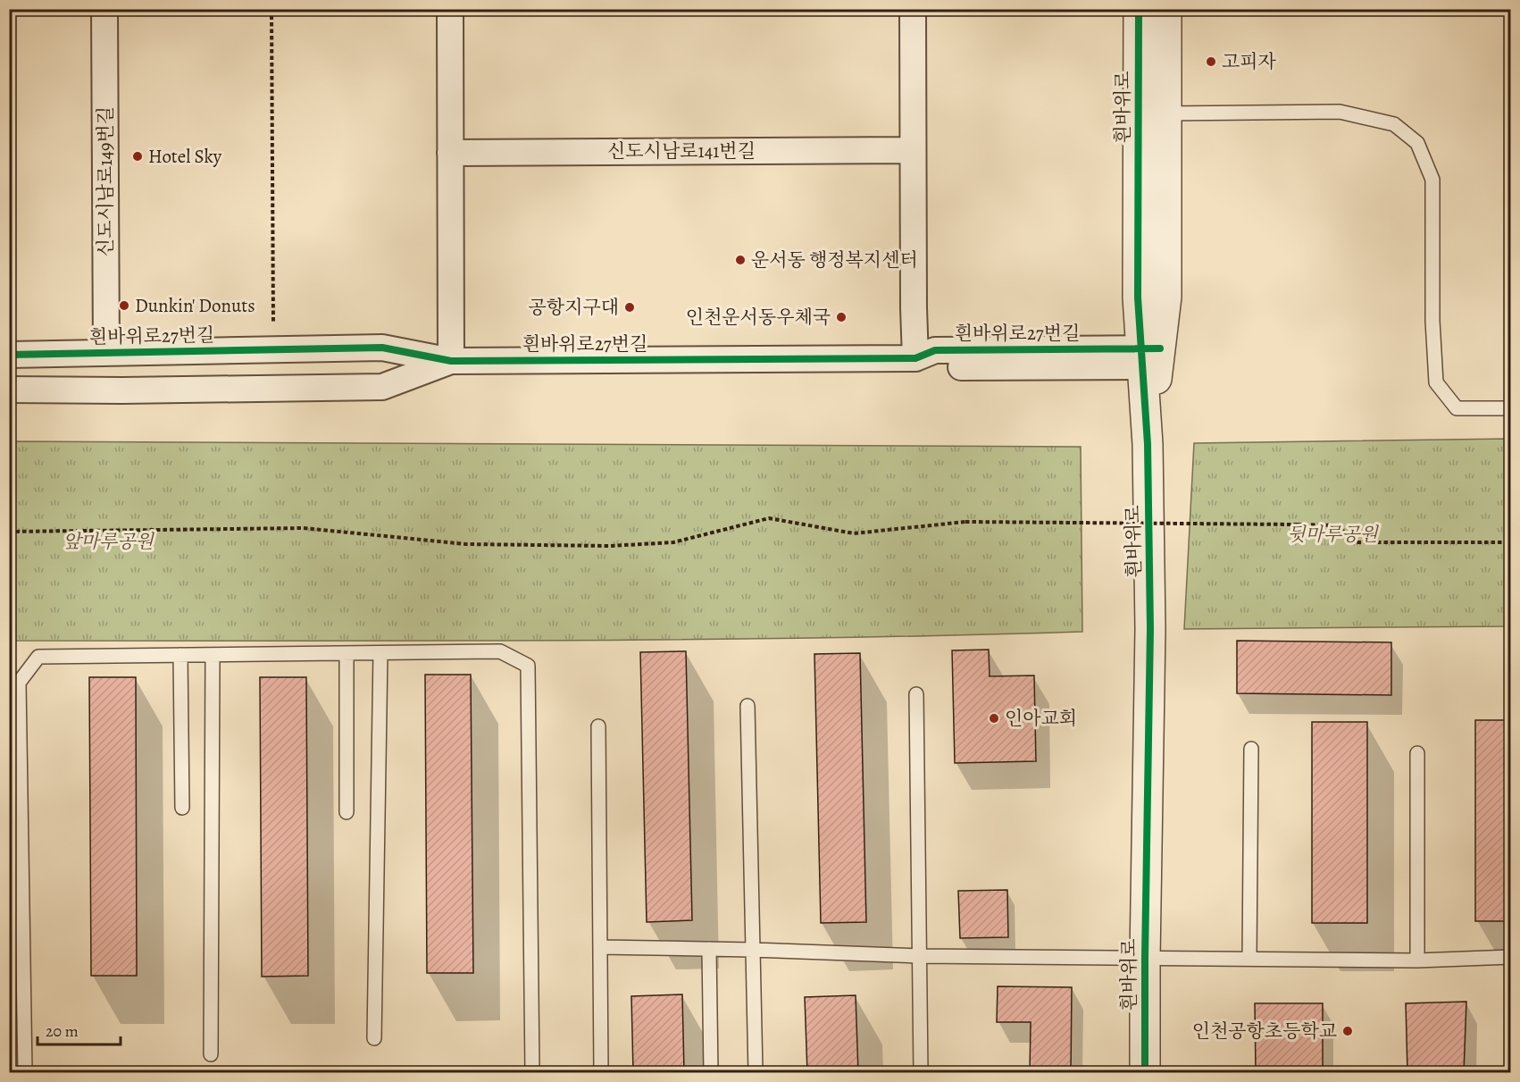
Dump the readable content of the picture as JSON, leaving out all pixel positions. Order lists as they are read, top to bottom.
{
  "streets": {
    "street": [
      "흰바위로",
      "신도시남로141번길",
      "신도시남로149번길",
      "흰바위로27번길"
    ]
  },
  "crossings": [
    ["흰바위로", "흰바위로27번길"],
    ["신도시남로149번길", "흰바위로27번길"]
  ],
  "parks": ["뒷마루공원", "앞마루공원"],
  "places": [
    "고피자",
    "Hotel Sky",
    "운서동 행정복지센터",
    "Dunkin' Donuts",
    "공항지구대",
    "인천운서동우체국",
    "인아교회",
    "인천공항초등학교"
  ],
  "scale_bar": "20 m"
}
